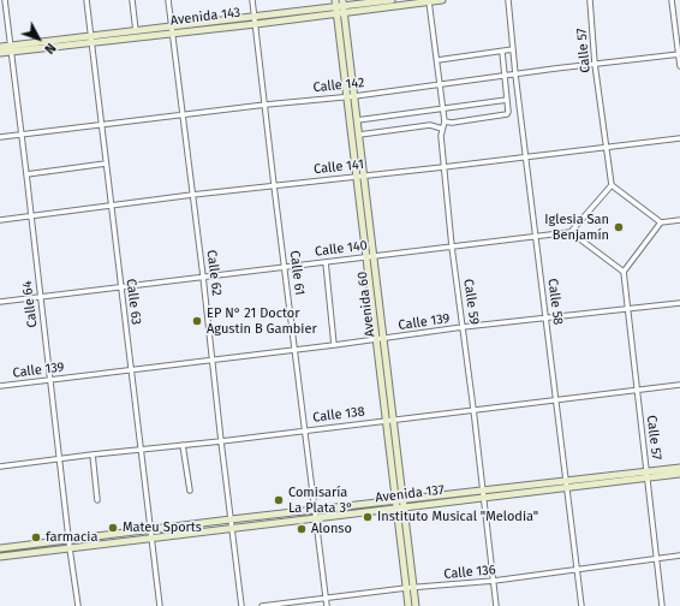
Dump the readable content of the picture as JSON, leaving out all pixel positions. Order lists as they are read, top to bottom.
{
  "streets": {
    "main road": ["Avenida 143", "Avenida 60", "Avenida 137"],
    "street": [
      "Calle 57",
      "Calle 142",
      "Calle 141",
      "Calle 140",
      "Calle 62",
      "Calle 61",
      "Calle 63",
      "Calle 59",
      "Calle 58",
      "Calle 64",
      "Calle 139",
      "Calle 138",
      "Calle 136"
    ]
  },
  "crossings": [
    ["Avenida 143", "Calle 62"],
    ["Avenida 143", "Calle 61"],
    ["Avenida 143", "Calle 63"],
    ["Avenida 143", "Calle 59"],
    ["Avenida 143", "Calle 64"],
    ["Avenida 143", "Avenida 60"],
    ["Calle 57", "Calle 142"],
    ["Calle 57", "Calle 141"],
    ["Calle 57", "Calle 139"],
    ["Calle 57", "Calle 138"],
    ["Calle 57", "Avenida 137"],
    ["Calle 57", "Calle 136"],
    ["Calle 142", "Calle 62"],
    ["Calle 142", "Calle 61"],
    ["Calle 142", "Calle 63"],
    ["Calle 142", "Calle 59"],
    ["Calle 142", "Calle 58"],
    ["Calle 142", "Calle 64"],
    ["Calle 142", "Avenida 60"],
    ["Calle 141", "Calle 62"],
    ["Calle 141", "Calle 61"],
    ["Calle 141", "Calle 63"],
    ["Calle 141", "Calle 59"],
    ["Calle 141", "Calle 58"],
    ["Calle 141", "Calle 64"],
    ["Calle 141", "Avenida 60"],
    ["Calle 140", "Calle 62"],
    ["Calle 140", "Calle 61"],
    ["Calle 140", "Calle 63"],
    ["Calle 140", "Calle 59"],
    ["Calle 140", "Calle 58"],
    ["Calle 140", "Calle 64"],
    ["Calle 140", "Avenida 60"],
    ["Calle 62", "Calle 139"],
    ["Calle 62", "Calle 138"],
    ["Calle 62", "Avenida 137"],
    ["Calle 61", "Calle 139"],
    ["Calle 61", "Calle 138"],
    ["Calle 61", "Avenida 137"],
    ["Calle 61", "Calle 136"],
    ["Calle 63", "Calle 139"],
    ["Calle 63", "Calle 138"],
    ["Calle 63", "Avenida 137"],
    ["Calle 59", "Calle 139"],
    ["Calle 59", "Calle 138"],
    ["Calle 59", "Avenida 137"],
    ["Calle 59", "Calle 136"],
    ["Calle 58", "Calle 139"],
    ["Calle 58", "Calle 138"],
    ["Calle 58", "Avenida 137"],
    ["Calle 58", "Calle 136"],
    ["Calle 64", "Calle 139"],
    ["Calle 64", "Calle 138"],
    ["Calle 64", "Avenida 137"],
    ["Avenida 60", "Calle 139"],
    ["Avenida 60", "Calle 138"],
    ["Avenida 60", "Avenida 137"],
    ["Avenida 60", "Calle 136"]
  ],
  "places": [
    "Iglesia San Benjamín",
    "EP N° 21 Doctor Agustin B Gambier",
    "Comisaría La Plata 3°",
    "Instituto Musical \"Melodia\"",
    "Mateu Sports",
    "Alonso",
    "farmacia"
  ],
  "north": "bottom right"
}
